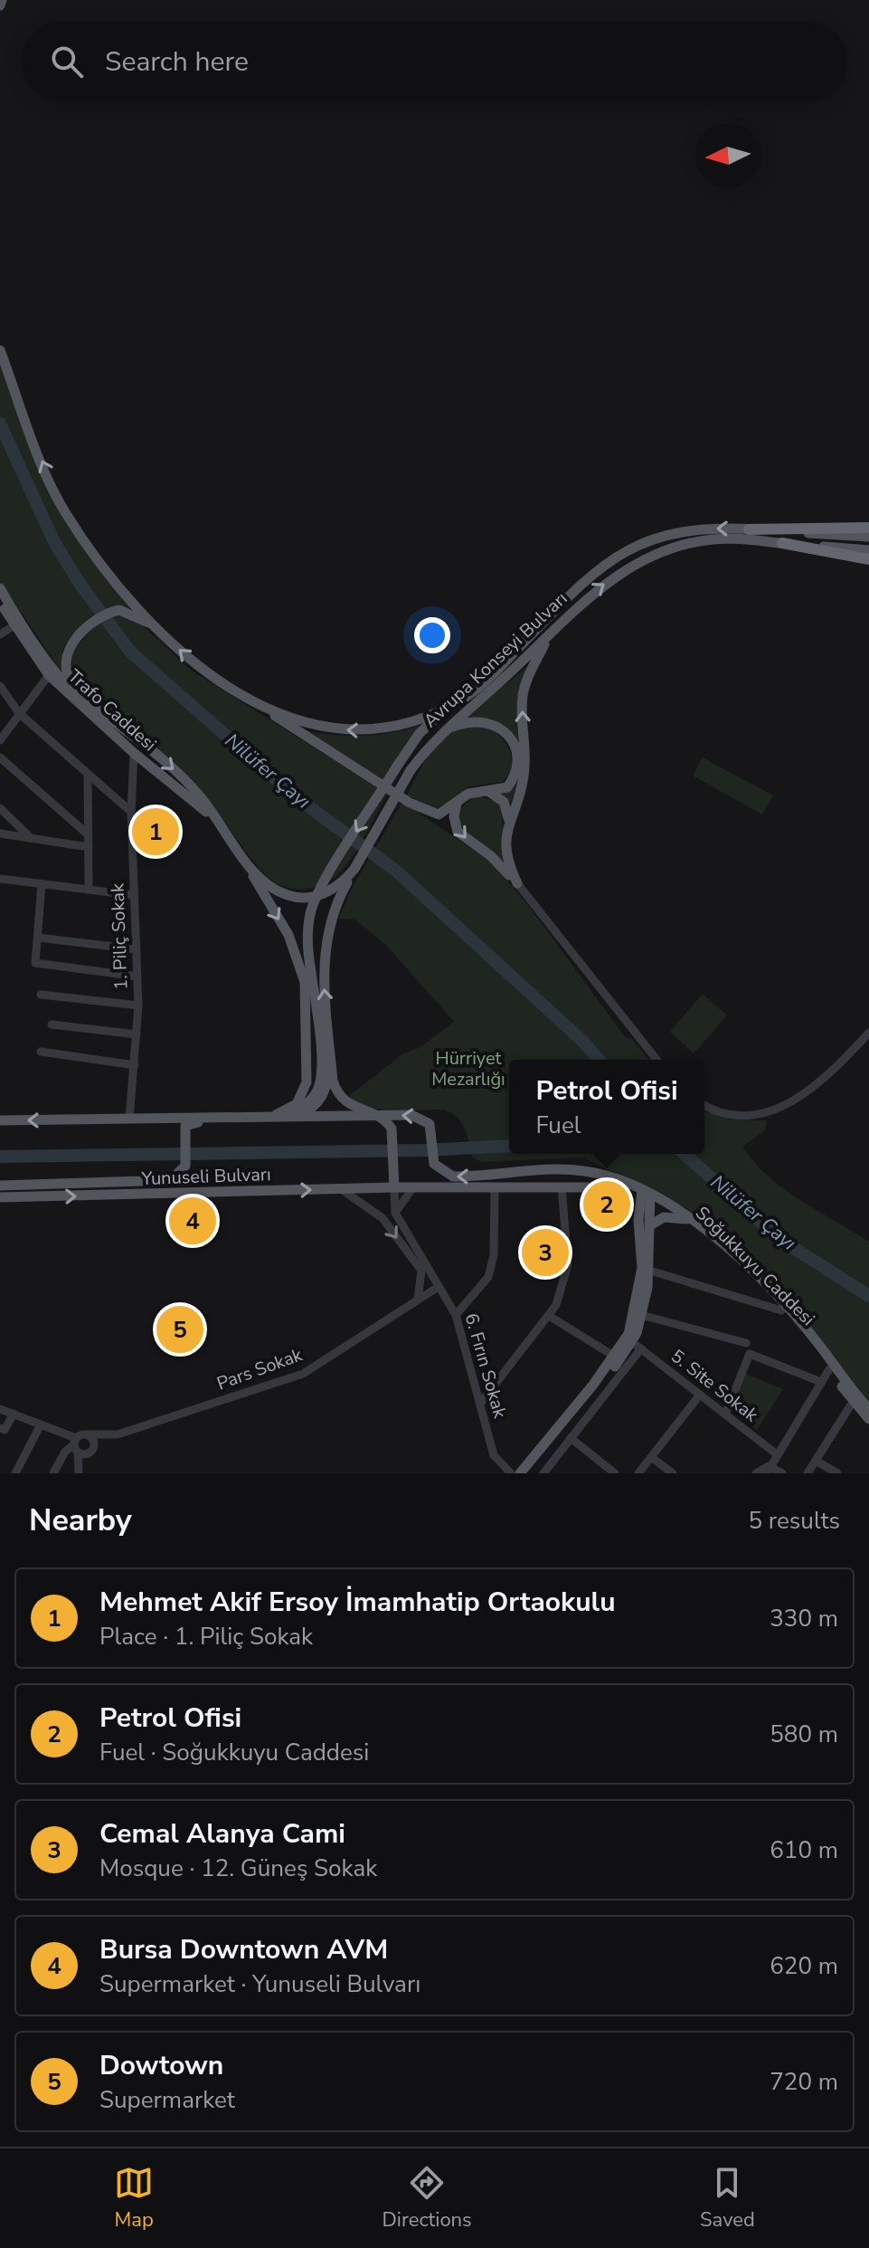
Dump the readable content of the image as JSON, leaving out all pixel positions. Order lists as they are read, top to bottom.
{
  "streets": {
    "main road": [
      "Avrupa Konseyi Bulvarı",
      "Trafo Caddesi",
      "Yunuseli Bulvarı",
      "Soğukkuyu Caddesi"
    ],
    "street": [
      "1. Piliç Sokak",
      "6. Fırın Sokak",
      "Pars Sokak",
      "5. Site Sokak"
    ]
  },
  "crossings": [
    ["Avrupa Konseyi Bulvarı", "Trafo Caddesi"],
    ["Trafo Caddesi", "1. Piliç Sokak"],
    ["Yunuseli Bulvarı", "Soğukkuyu Caddesi"],
    ["Yunuseli Bulvarı", "6. Fırın Sokak"],
    ["6. Fırın Sokak", "Pars Sokak"]
  ],
  "water": ["Nilüfer Çayı"],
  "parks": ["Hürriyet Mezarlığı"],
  "north": "left",
  "page": {
    "search": "Search here",
    "pins": [
      "1",
      "2",
      "4",
      "3",
      "5"
    ],
    "popup": ["Petrol Ofisi", "Fuel"],
    "heading": ["Nearby", "5 results"],
    "list": [
      {
        "mark": "1",
        "name": "Mehmet Akif Ersoy İmamhatip Ortaokulu",
        "note": "Place · 1. Piliç Sokak",
        "value": "330 m"
      },
      {
        "mark": "2",
        "name": "Petrol Ofisi",
        "note": "Fuel · Soğukkuyu Caddesi",
        "value": "580 m"
      },
      {
        "mark": "3",
        "name": "Cemal Alanya Cami",
        "note": "Mosque · 12. Güneş Sokak",
        "value": "610 m"
      },
      {
        "mark": "4",
        "name": "Bursa Downtown AVM",
        "note": "Supermarket · Yunuseli Bulvarı",
        "value": "620 m"
      },
      {
        "mark": "5",
        "name": "Dowtown",
        "note": "Supermarket",
        "value": "720 m"
      }
    ],
    "nav": ["Map", "Directions", "Saved"]
  }
}
